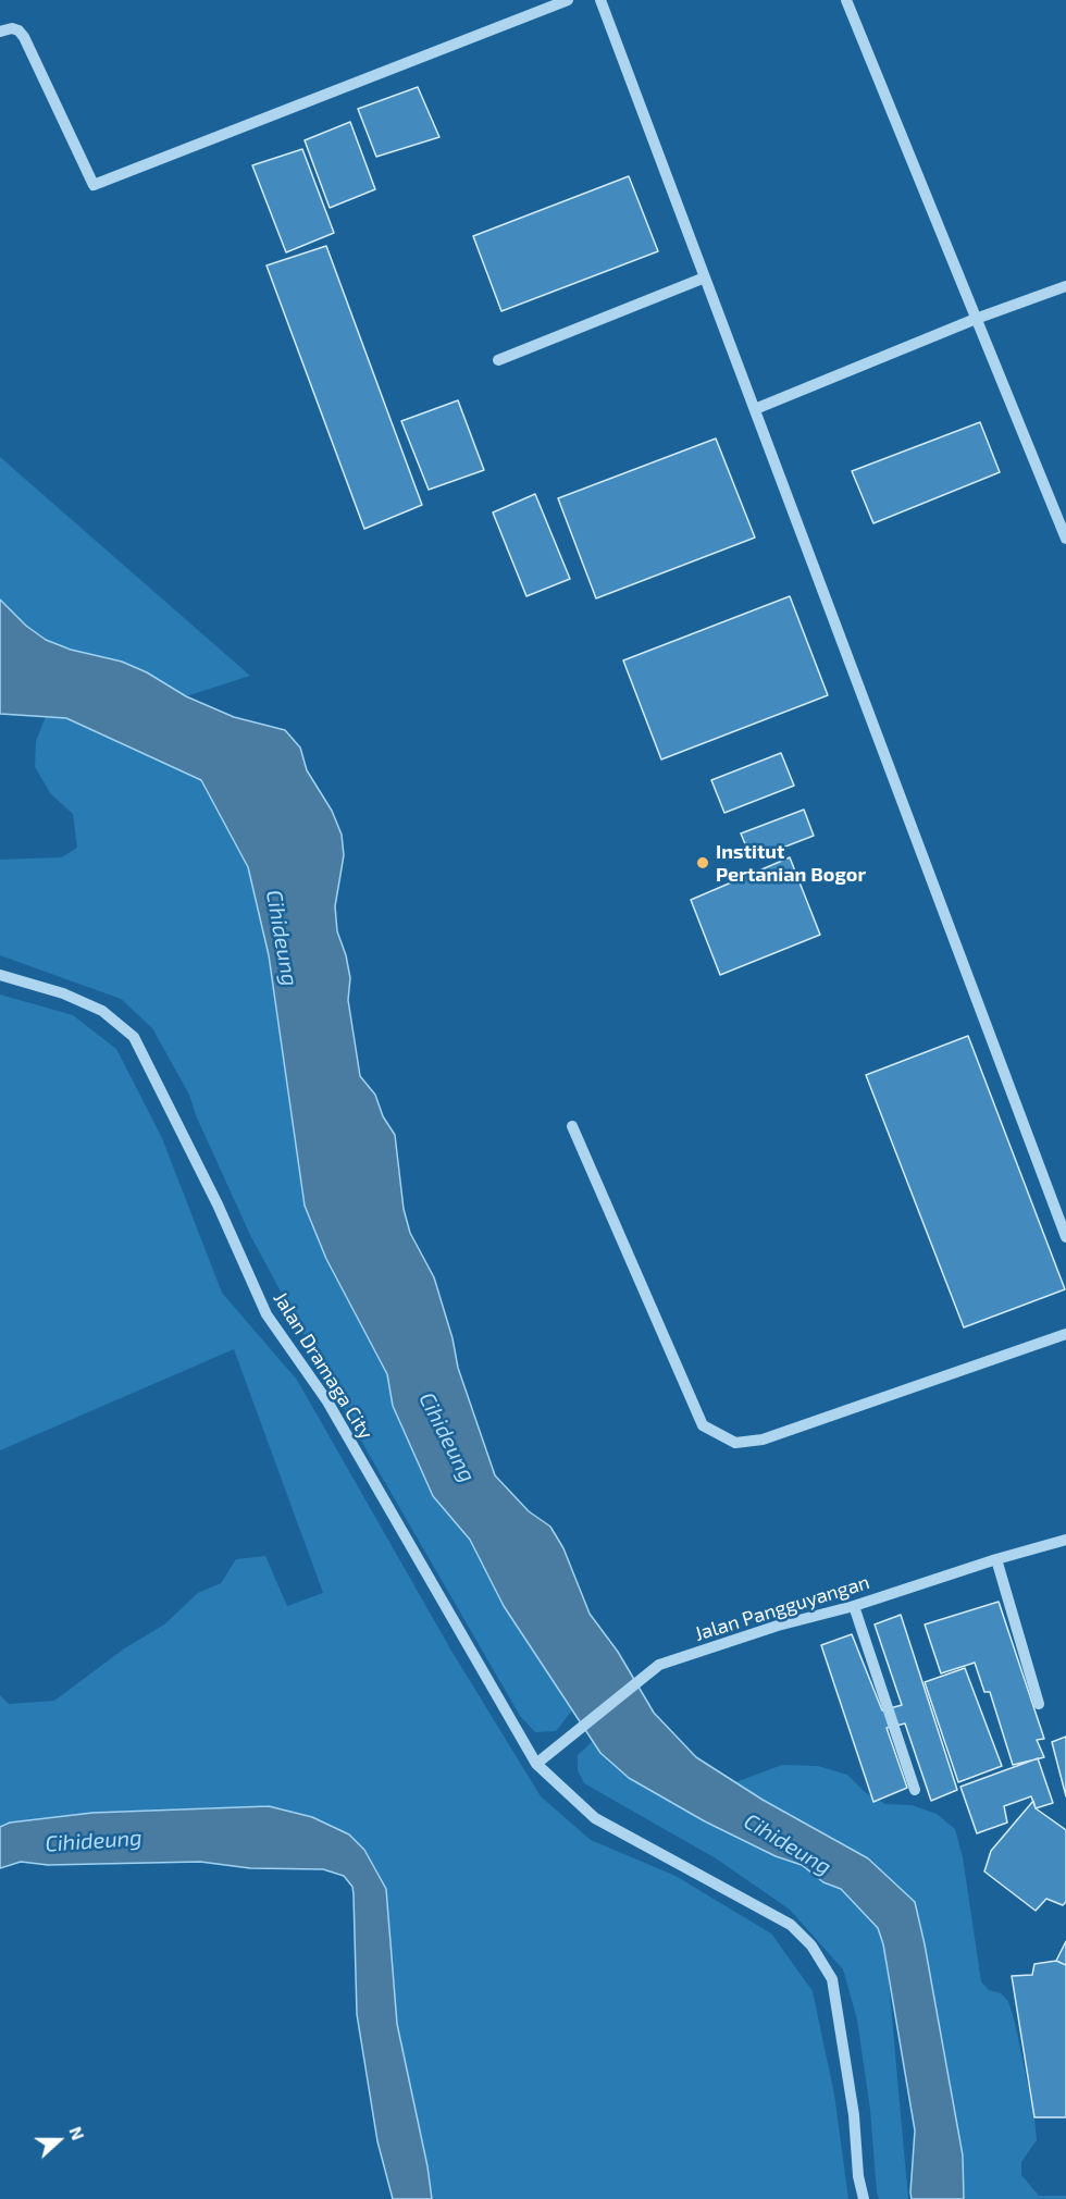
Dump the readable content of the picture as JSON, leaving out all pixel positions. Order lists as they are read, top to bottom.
{
  "streets": {
    "street": ["Jalan Dramaga City", "Jalan Pangguyangan"]
  },
  "crossings": [
    ["Jalan Dramaga City", "Jalan Pangguyangan"]
  ],
  "water": ["Cihideung"],
  "places": ["Institut Pertanian Bogor"],
  "north": "right"
}
